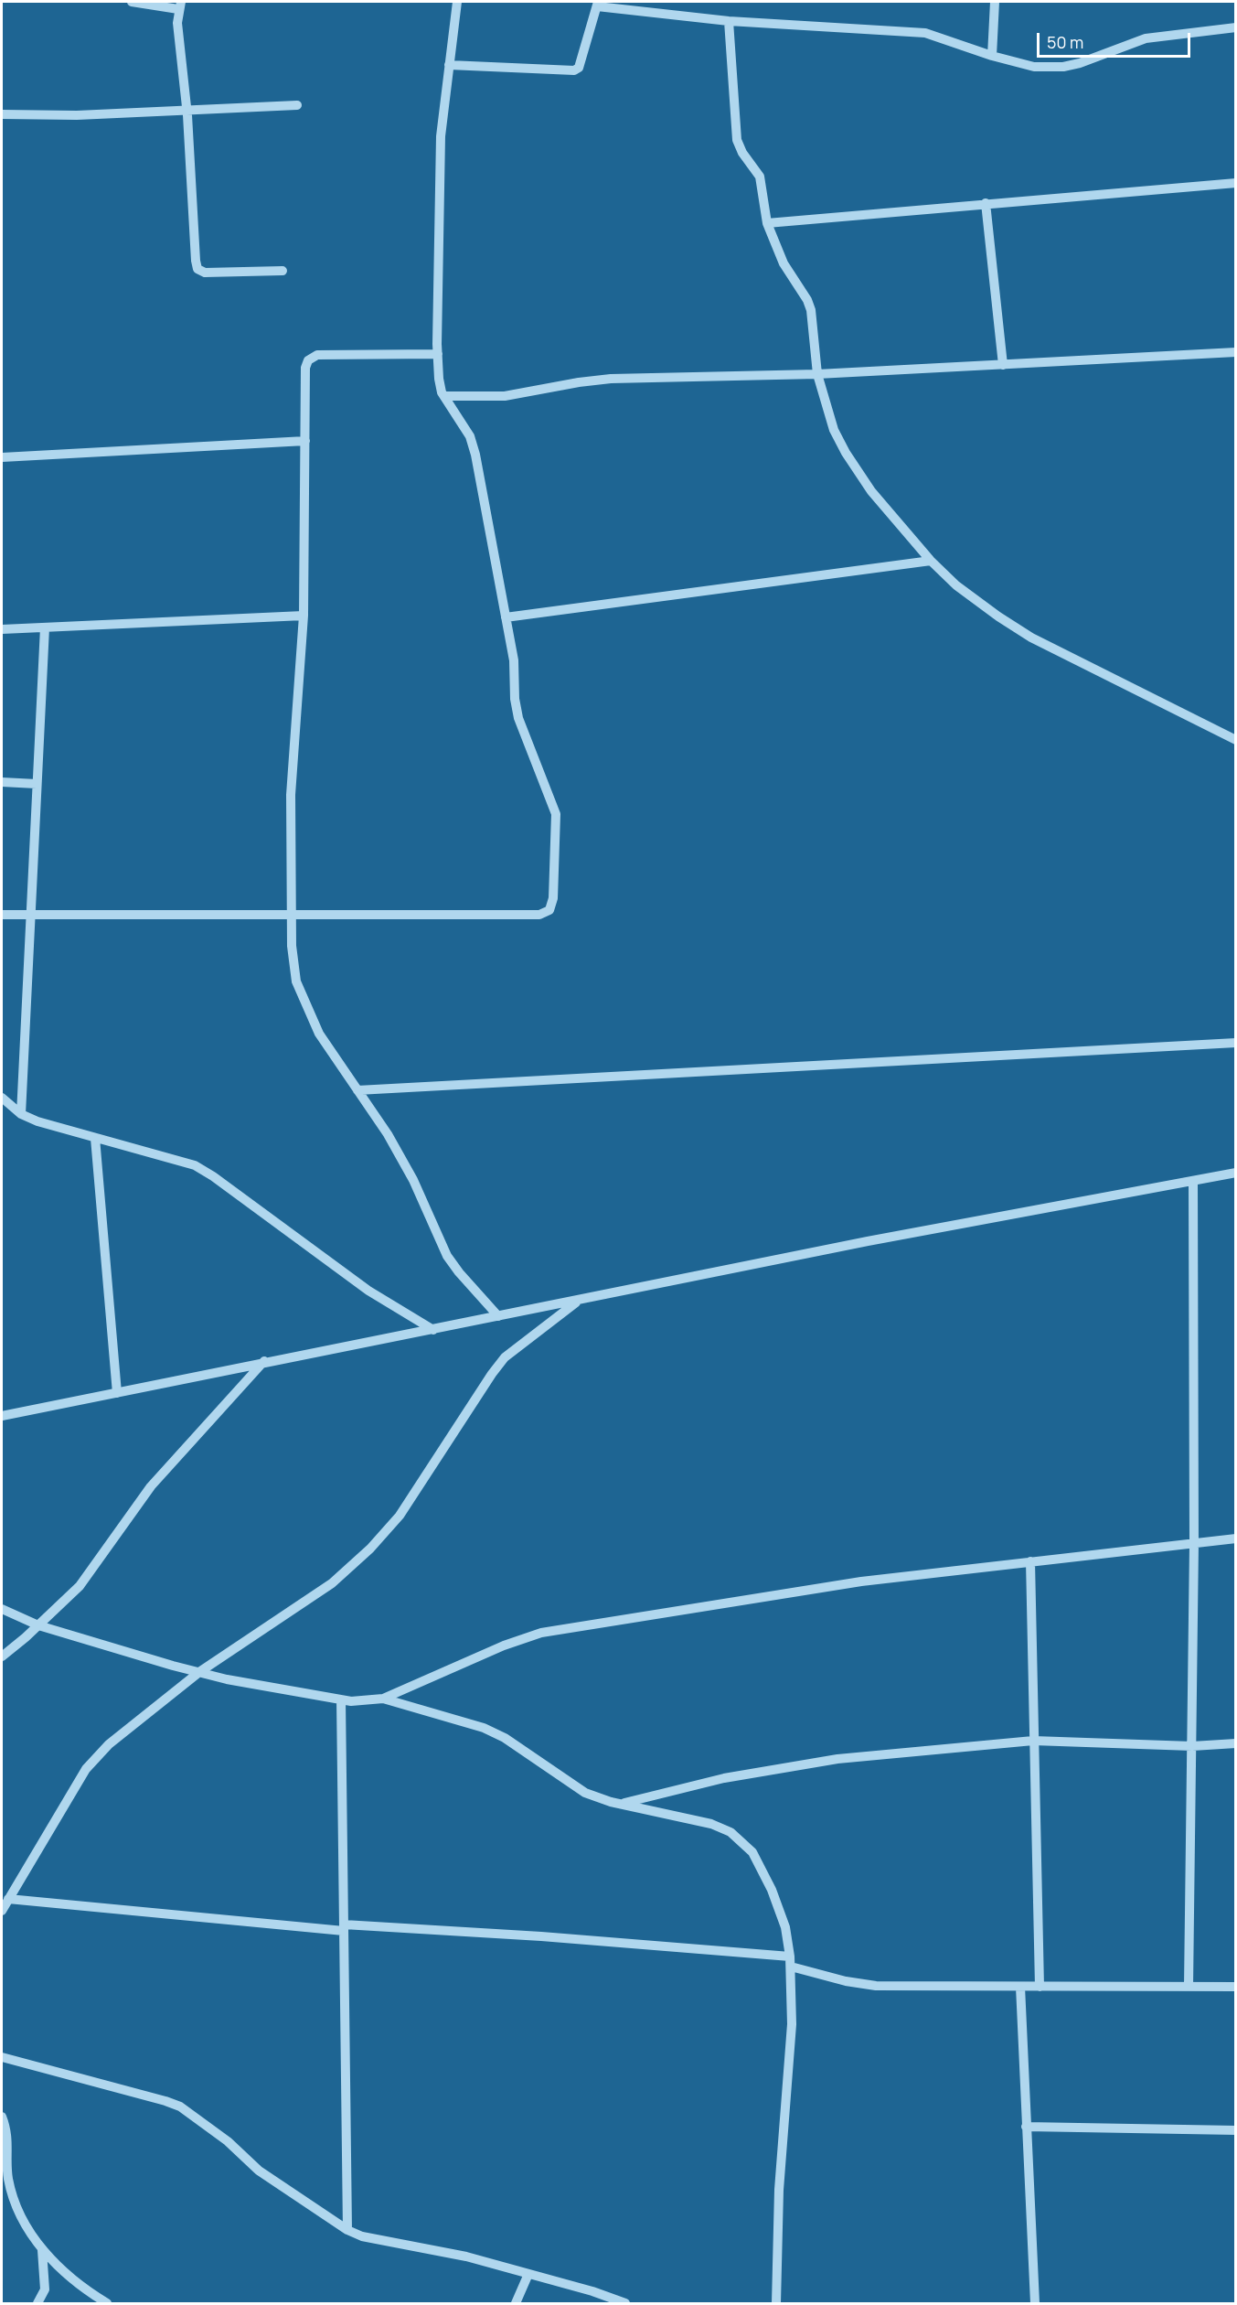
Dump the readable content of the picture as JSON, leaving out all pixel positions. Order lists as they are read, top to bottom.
{
  "scale_bar": "50 m"
}
